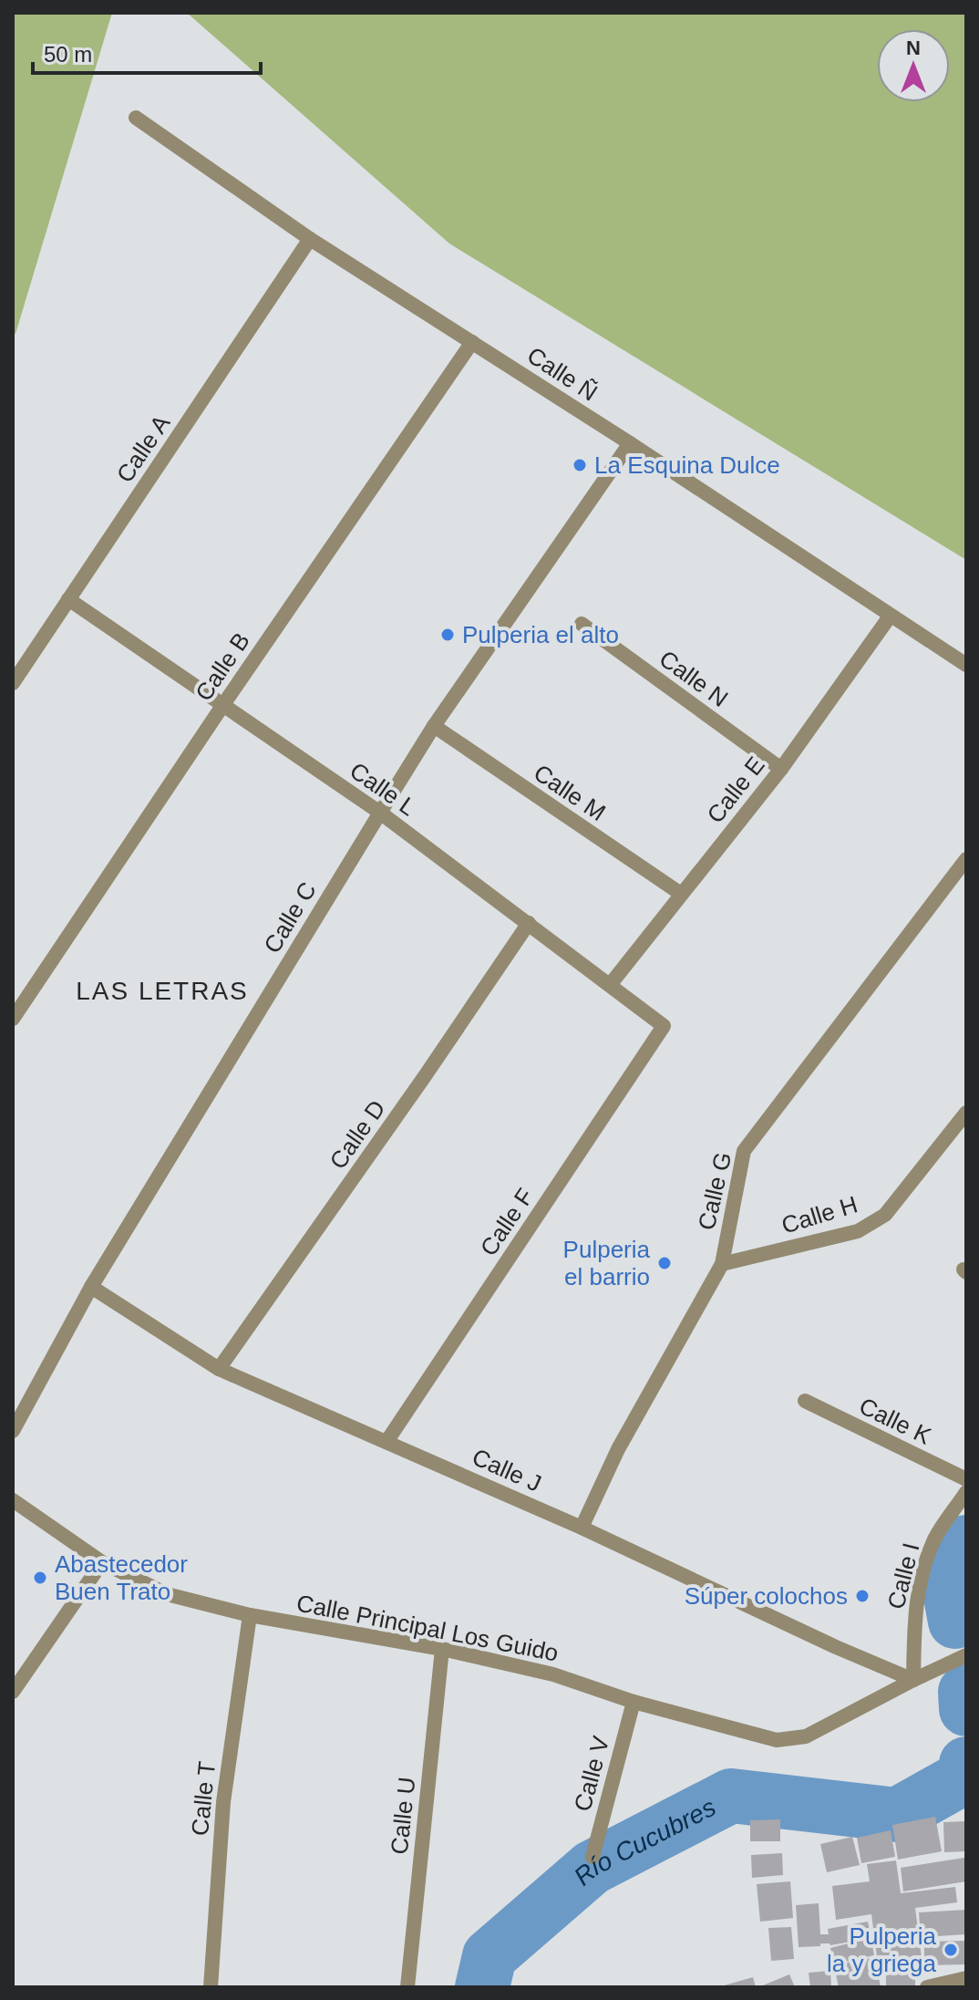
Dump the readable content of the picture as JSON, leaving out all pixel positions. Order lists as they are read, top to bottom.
{
  "streets": {
    "street": [
      "Calle Ñ",
      "Calle A",
      "Calle B",
      "Calle N",
      "Calle L",
      "Calle E",
      "Calle M",
      "Calle C",
      "Calle D",
      "Calle G",
      "Calle H",
      "Calle F",
      "Calle K",
      "Calle J",
      "Calle I",
      "Calle Principal Los Guido",
      "Calle V",
      "Calle T",
      "Calle U"
    ]
  },
  "crossings": [
    ["Calle Ñ", "Calle A"],
    ["Calle Ñ", "Calle B"],
    ["Calle Ñ", "Calle E"],
    ["Calle Ñ", "Calle C"],
    ["Calle A", "Calle L"],
    ["Calle B", "Calle L"],
    ["Calle N", "Calle E"],
    ["Calle L", "Calle E"],
    ["Calle L", "Calle C"],
    ["Calle L", "Calle D"],
    ["Calle L", "Calle F"],
    ["Calle E", "Calle M"],
    ["Calle M", "Calle C"],
    ["Calle C", "Calle J"],
    ["Calle D", "Calle J"],
    ["Calle G", "Calle H"],
    ["Calle G", "Calle J"],
    ["Calle F", "Calle J"],
    ["Calle J", "Calle I"],
    ["Calle J", "Calle Principal Los Guido"],
    ["Calle I", "Calle Principal Los Guido"],
    ["Calle Principal Los Guido", "Calle V"],
    ["Calle Principal Los Guido", "Calle T"],
    ["Calle Principal Los Guido", "Calle U"]
  ],
  "districts": ["LAS LETRAS"],
  "water": ["Río Cucubres"],
  "places": [
    "La Esquina Dulce",
    "Pulperia el alto",
    "Pulperia el barrio",
    "Abastecedor Buen Trato",
    "Súper colochos",
    "Pulperia la y griega"
  ],
  "scale_bar": "50 m",
  "north": "top"
}
